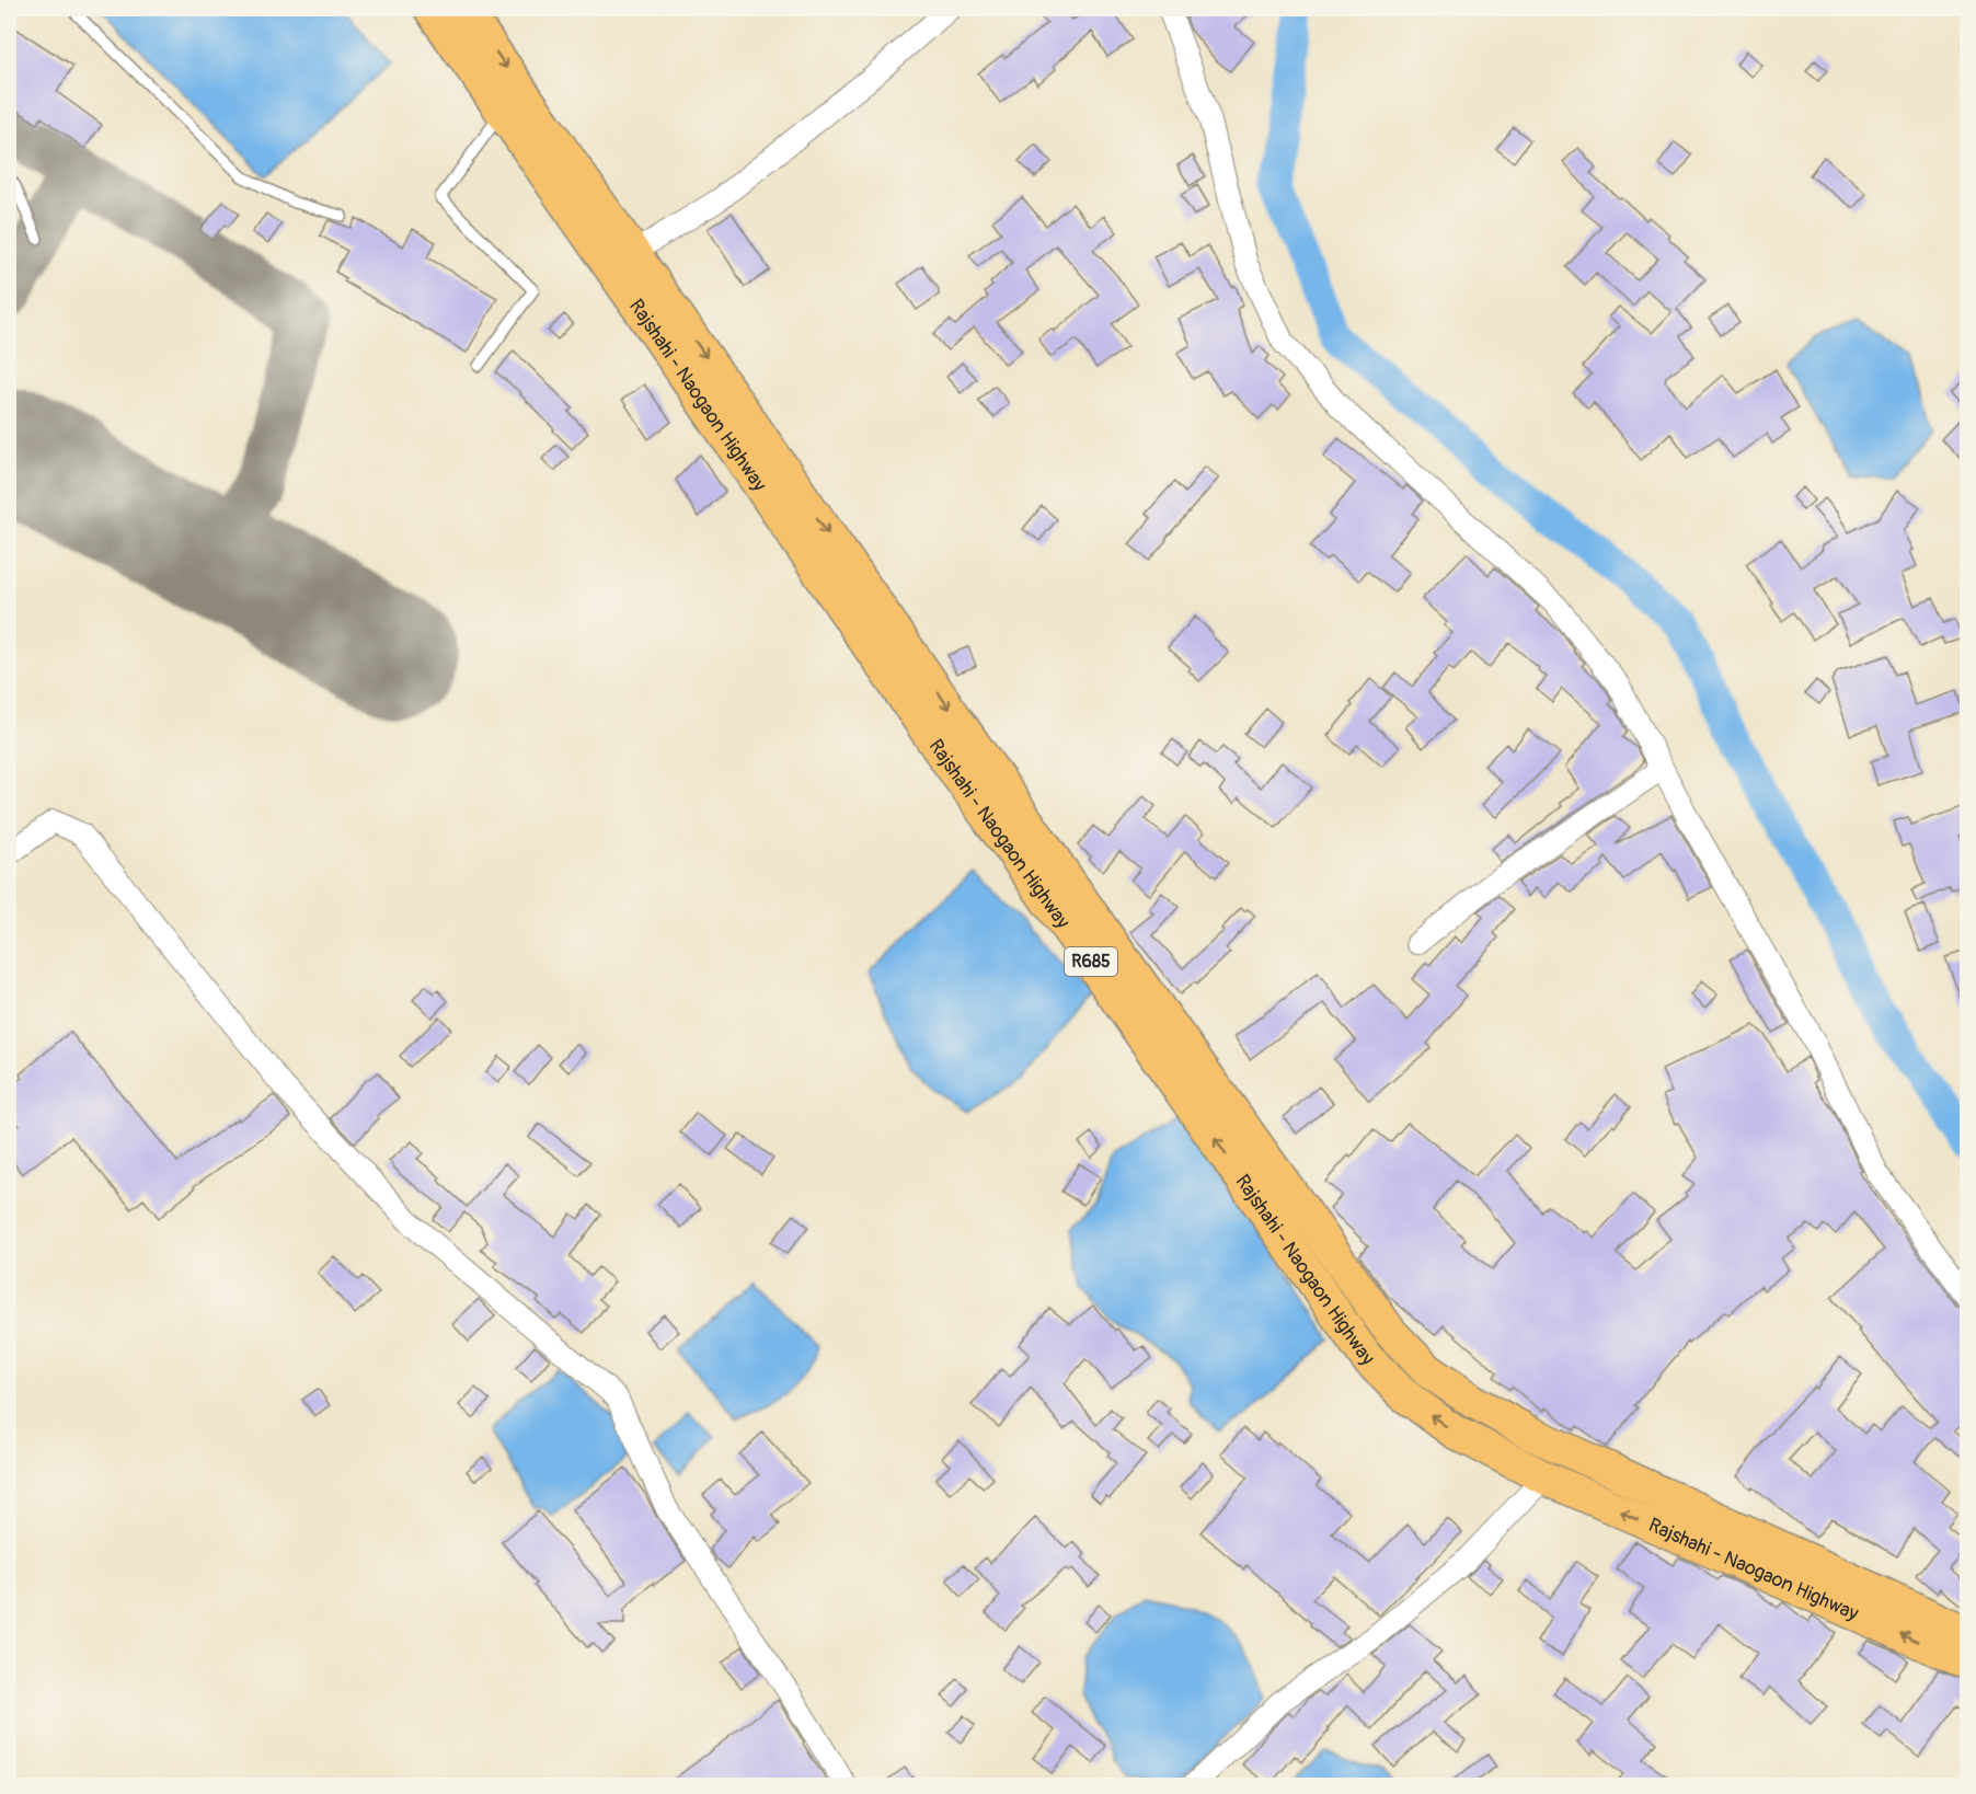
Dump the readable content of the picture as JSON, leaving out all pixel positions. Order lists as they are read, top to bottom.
{
  "streets": {
    "main road": ["Rajshahi - Naogaon Highway", "R685"]
  }
}
